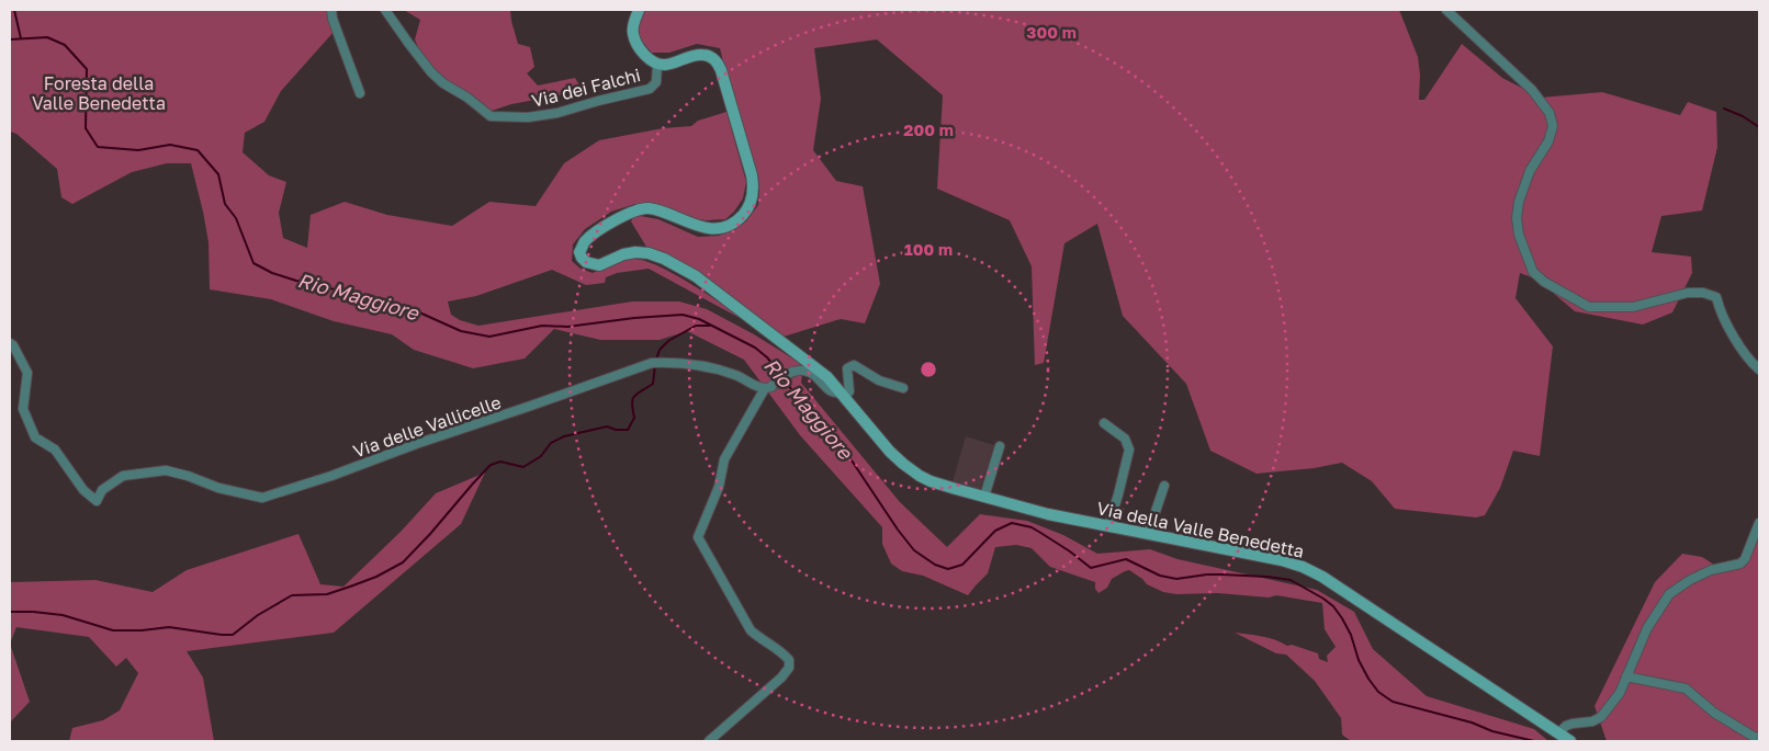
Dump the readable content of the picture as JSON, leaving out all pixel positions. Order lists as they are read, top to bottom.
{
  "streets": {
    "main road": ["Via della Valle Benedetta"],
    "street": ["Via dei Falchi", "Via delle Vallicelle"]
  },
  "crossings": [
    ["Via dei Falchi", "Via della Valle Benedetta"]
  ],
  "water": ["Rio Maggiore"],
  "parks": ["Foresta della Valle Benedetta"],
  "rings": ["300 m", "200 m", "100 m"]
}
